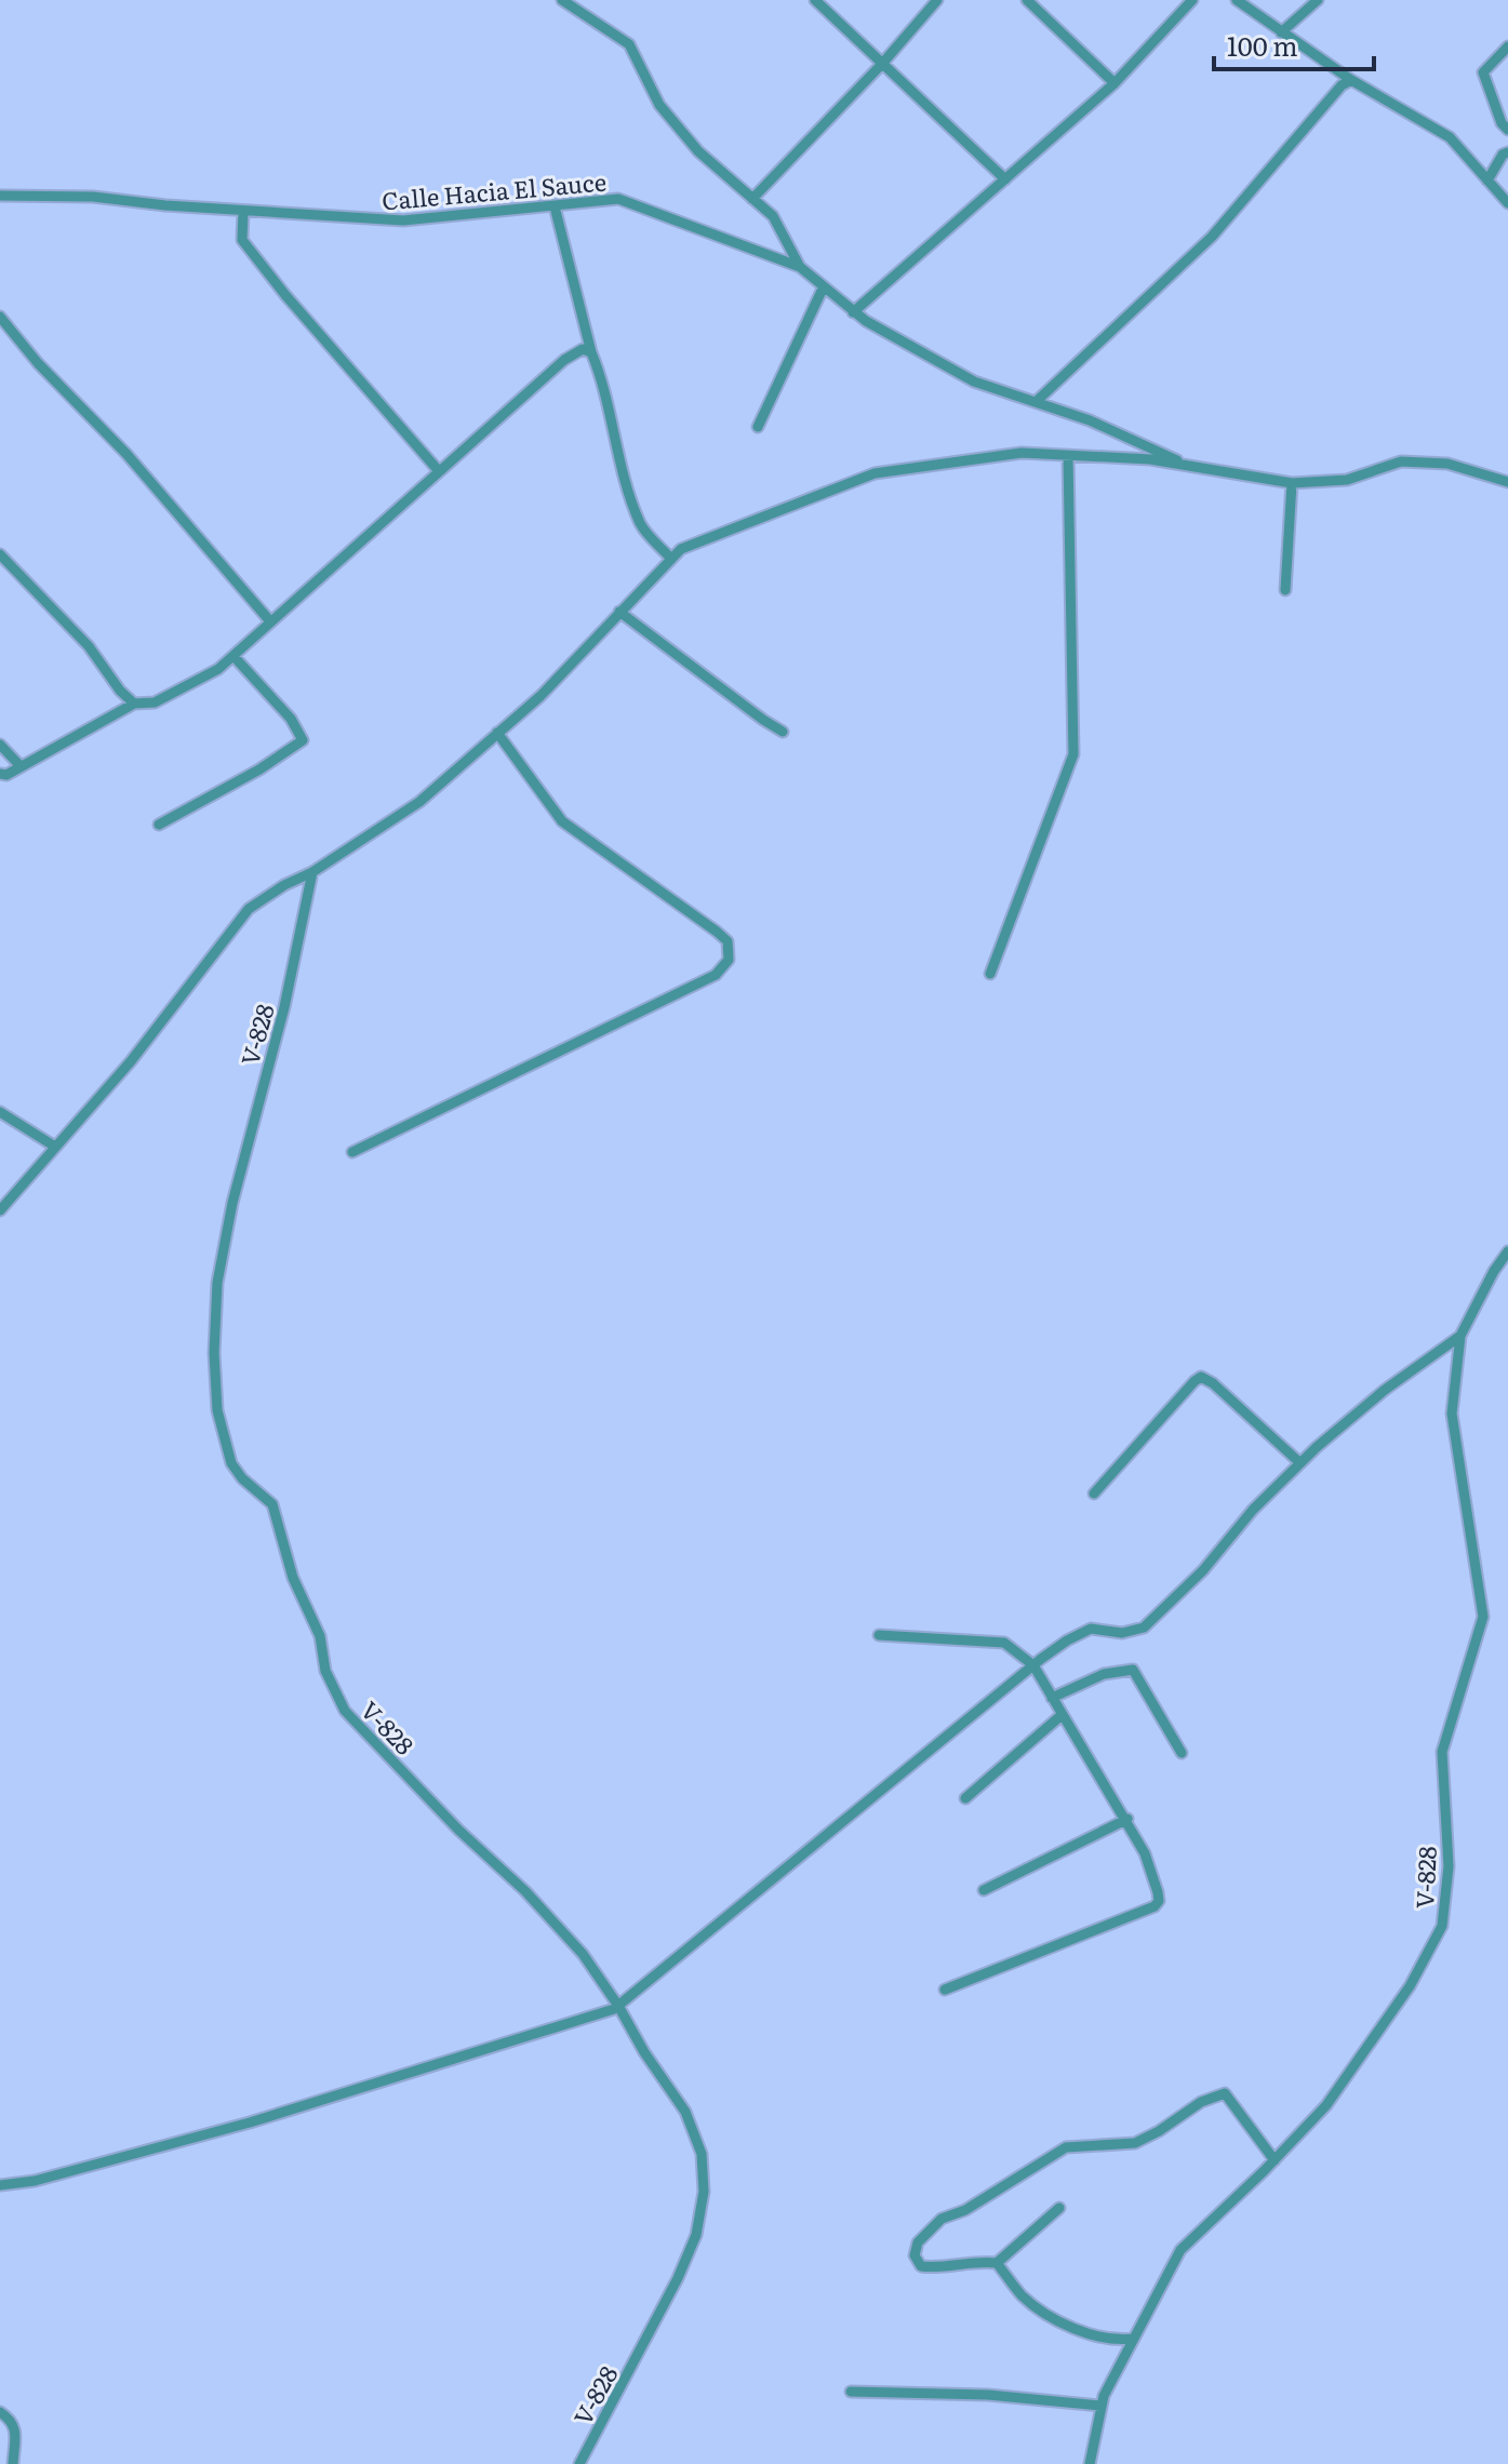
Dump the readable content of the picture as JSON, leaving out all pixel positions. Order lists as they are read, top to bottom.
{
  "streets": {
    "street": ["Calle Hacia El Sauce", "V-828"]
  },
  "scale_bar": "100 m"
}
